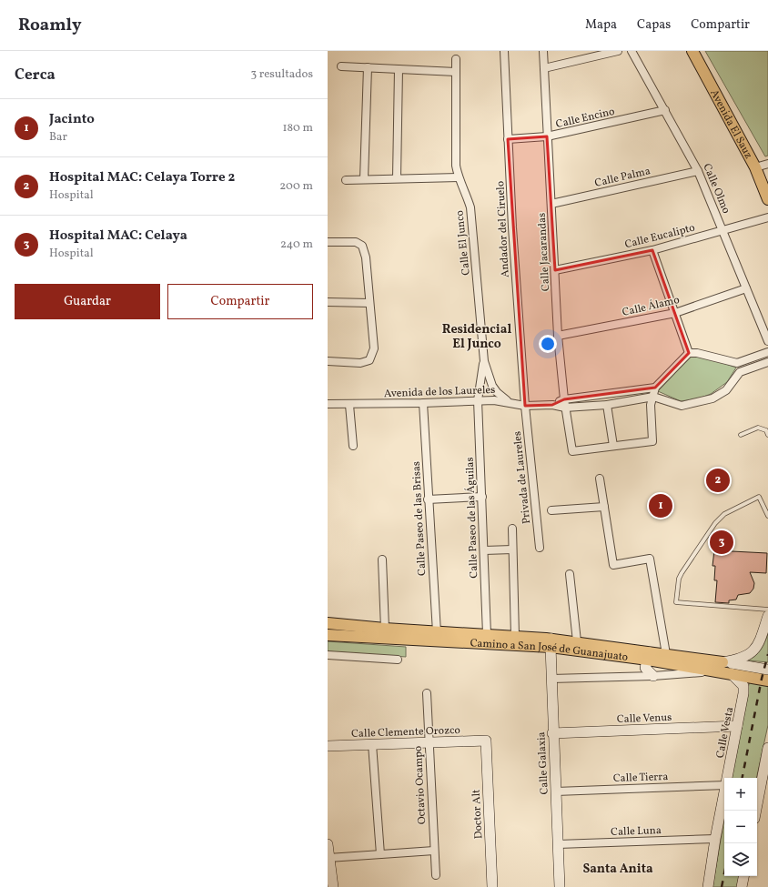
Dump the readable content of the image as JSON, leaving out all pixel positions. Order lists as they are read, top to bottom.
{
  "streets": {
    "main road": ["Avenida El Sauz", "Camino a San José de Guanajuato"],
    "street": [
      "Calle Encino",
      "Calle Palma",
      "Calle Olmo",
      "Andador del Ciruelo",
      "Calle Eucalipto",
      "Calle El Junco",
      "Calle Jacarandas",
      "Calle Álamo",
      "Avenida de los Laureles",
      "Privada de Laureles",
      "Calle Paseo de las Águilas",
      "Calle Paseo de las Brisas",
      "Calle Venus",
      "Calle Clemente Orozco",
      "Calle Vesta",
      "Calle Galaxia",
      "Calle Tierra",
      "Octavio Ocampo",
      "Doctor Alt",
      "Calle Luna"
    ]
  },
  "crossings": [
    ["Calle Encino", "Calle Olmo"],
    ["Calle Encino", "Andador del Ciruelo"],
    ["Calle Encino", "Calle Jacarandas"],
    ["Calle Palma", "Calle Olmo"],
    ["Calle Palma", "Calle Jacarandas"],
    ["Calle Olmo", "Calle Eucalipto"],
    ["Calle Olmo", "Calle Álamo"],
    ["Andador del Ciruelo", "Avenida de los Laureles"],
    ["Andador del Ciruelo", "Privada de Laureles"],
    ["Calle Eucalipto", "Calle Jacarandas"],
    ["Calle El Junco", "Avenida de los Laureles"],
    ["Calle El Junco", "Calle Paseo de las Águilas"],
    ["Calle Jacarandas", "Calle Álamo"],
    ["Calle Jacarandas", "Avenida de los Laureles"],
    ["Avenida de los Laureles", "Privada de Laureles"],
    ["Avenida de los Laureles", "Calle Paseo de las Águilas"],
    ["Avenida de los Laureles", "Calle Paseo de las Brisas"],
    ["Calle Paseo de las Águilas", "Camino a San José de Guanajuato"],
    ["Calle Paseo de las Brisas", "Camino a San José de Guanajuato"],
    ["Camino a San José de Guanajuato", "Calle Vesta"],
    ["Camino a San José de Guanajuato", "Calle Galaxia"],
    ["Calle Venus", "Calle Vesta"],
    ["Calle Venus", "Calle Galaxia"],
    ["Calle Clemente Orozco", "Octavio Ocampo"],
    ["Calle Clemente Orozco", "Doctor Alt"],
    ["Calle Vesta", "Calle Luna"],
    ["Calle Galaxia", "Calle Tierra"],
    ["Calle Galaxia", "Calle Luna"]
  ],
  "districts": ["Residencial El Junco", "Santa Anita"],
  "page": {
    "header": "Roamly",
    "nav": ["Mapa", "Capas", "Compartir"],
    "heading": ["Cerca", "3 resultados"],
    "list": [
      {
        "mark": "1",
        "name": "Jacinto",
        "note": "Bar",
        "value": "180 m"
      },
      {
        "mark": "2",
        "name": "Hospital MAC: Celaya Torre 2",
        "note": "Hospital",
        "value": "200 m"
      },
      {
        "mark": "3",
        "name": "Hospital MAC: Celaya",
        "note": "Hospital",
        "value": "240 m"
      }
    ],
    "buttons": ["Guardar", "Compartir"],
    "pins": ["2", "1", "3"],
    "map_buttons": ["+", "−"]
  }
}
